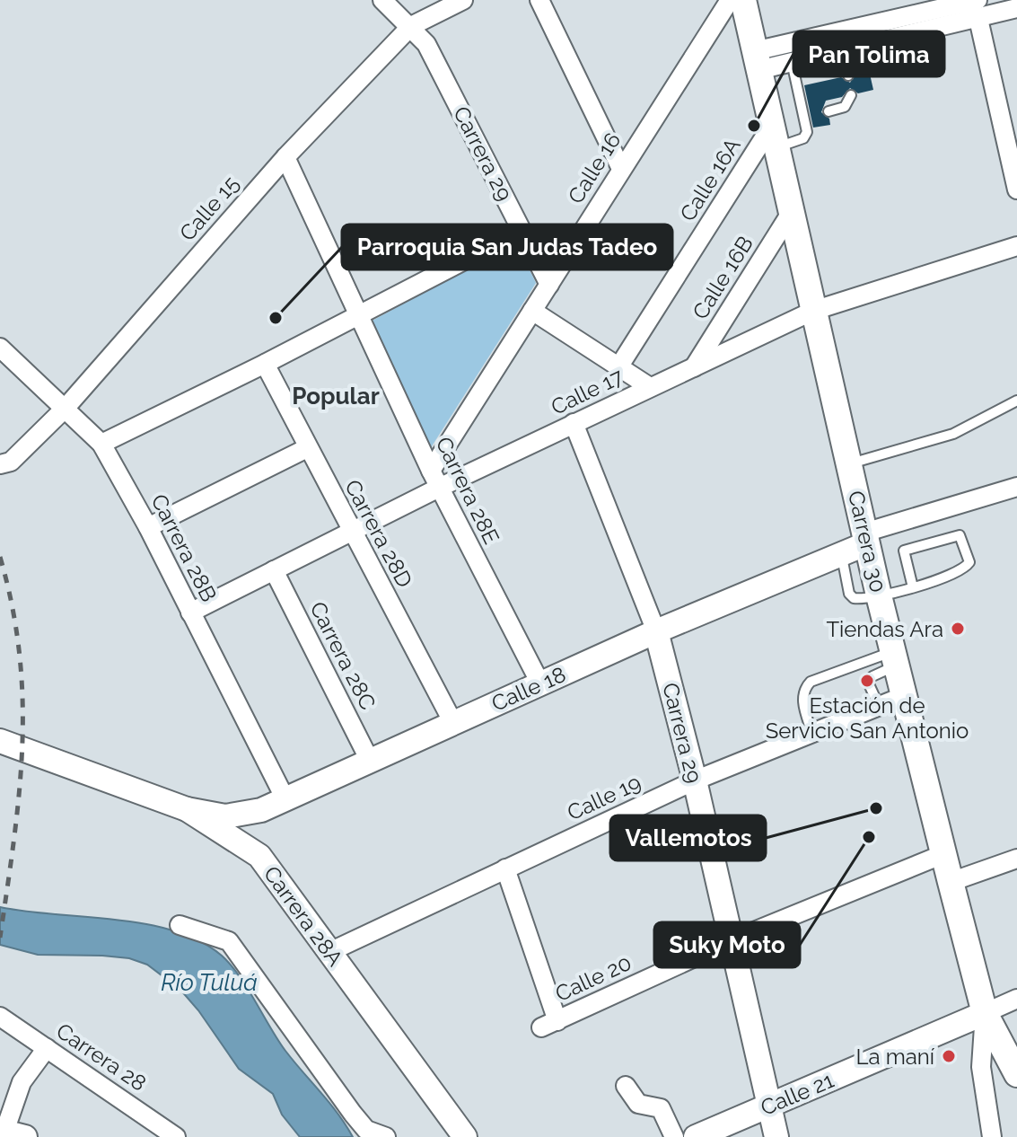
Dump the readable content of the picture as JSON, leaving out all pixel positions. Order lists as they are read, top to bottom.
{
  "streets": {
    "main road": ["Carrera 30"],
    "street": [
      "Carrera 29",
      "Calle 16",
      "Calle 16A",
      "Calle 15",
      "Calle 16B",
      "Calle 17",
      "Carrera 28E",
      "Carrera 28D",
      "Carrera 28B",
      "Carrera 28C",
      "Calle 18",
      "Calle 19",
      "Carrera 28A",
      "Calle 20",
      "Carrera 28",
      "Calle 21"
    ]
  },
  "crossings": [
    ["Carrera 29", "Calle 16"],
    ["Carrera 29", "Calle 15"],
    ["Carrera 29", "Calle 17"],
    ["Carrera 29", "Calle 18"],
    ["Carrera 29", "Calle 19"],
    ["Carrera 29", "Calle 20"],
    ["Carrera 29", "Calle 21"],
    ["Calle 16", "Carrera 28E"],
    ["Calle 16A", "Carrera 30"],
    ["Calle 15", "Carrera 28E"],
    ["Calle 15", "Carrera 28B"],
    ["Calle 16B", "Calle 17"],
    ["Calle 16B", "Carrera 30"],
    ["Calle 17", "Carrera 28E"],
    ["Calle 17", "Carrera 28D"],
    ["Calle 17", "Carrera 30"],
    ["Calle 17", "Carrera 28B"],
    ["Calle 17", "Carrera 28C"],
    ["Carrera 28E", "Calle 18"],
    ["Carrera 28D", "Calle 18"],
    ["Carrera 30", "Calle 18"],
    ["Carrera 30", "Calle 19"],
    ["Carrera 30", "Calle 20"],
    ["Carrera 30", "Calle 21"],
    ["Carrera 28B", "Calle 18"],
    ["Carrera 28C", "Calle 18"],
    ["Calle 18", "Carrera 28A"],
    ["Calle 19", "Carrera 28A"],
    ["Calle 19", "Calle 20"]
  ],
  "districts": ["Popular"],
  "water": ["Río Tuluá"],
  "places": [
    "Pan Tolima",
    "Parroquia San Judas Tadeo",
    "Tiendas Ara",
    "Estación de Servicio San Antonio",
    "Vallemotos",
    "Suky Moto",
    "La maní"
  ]
}
